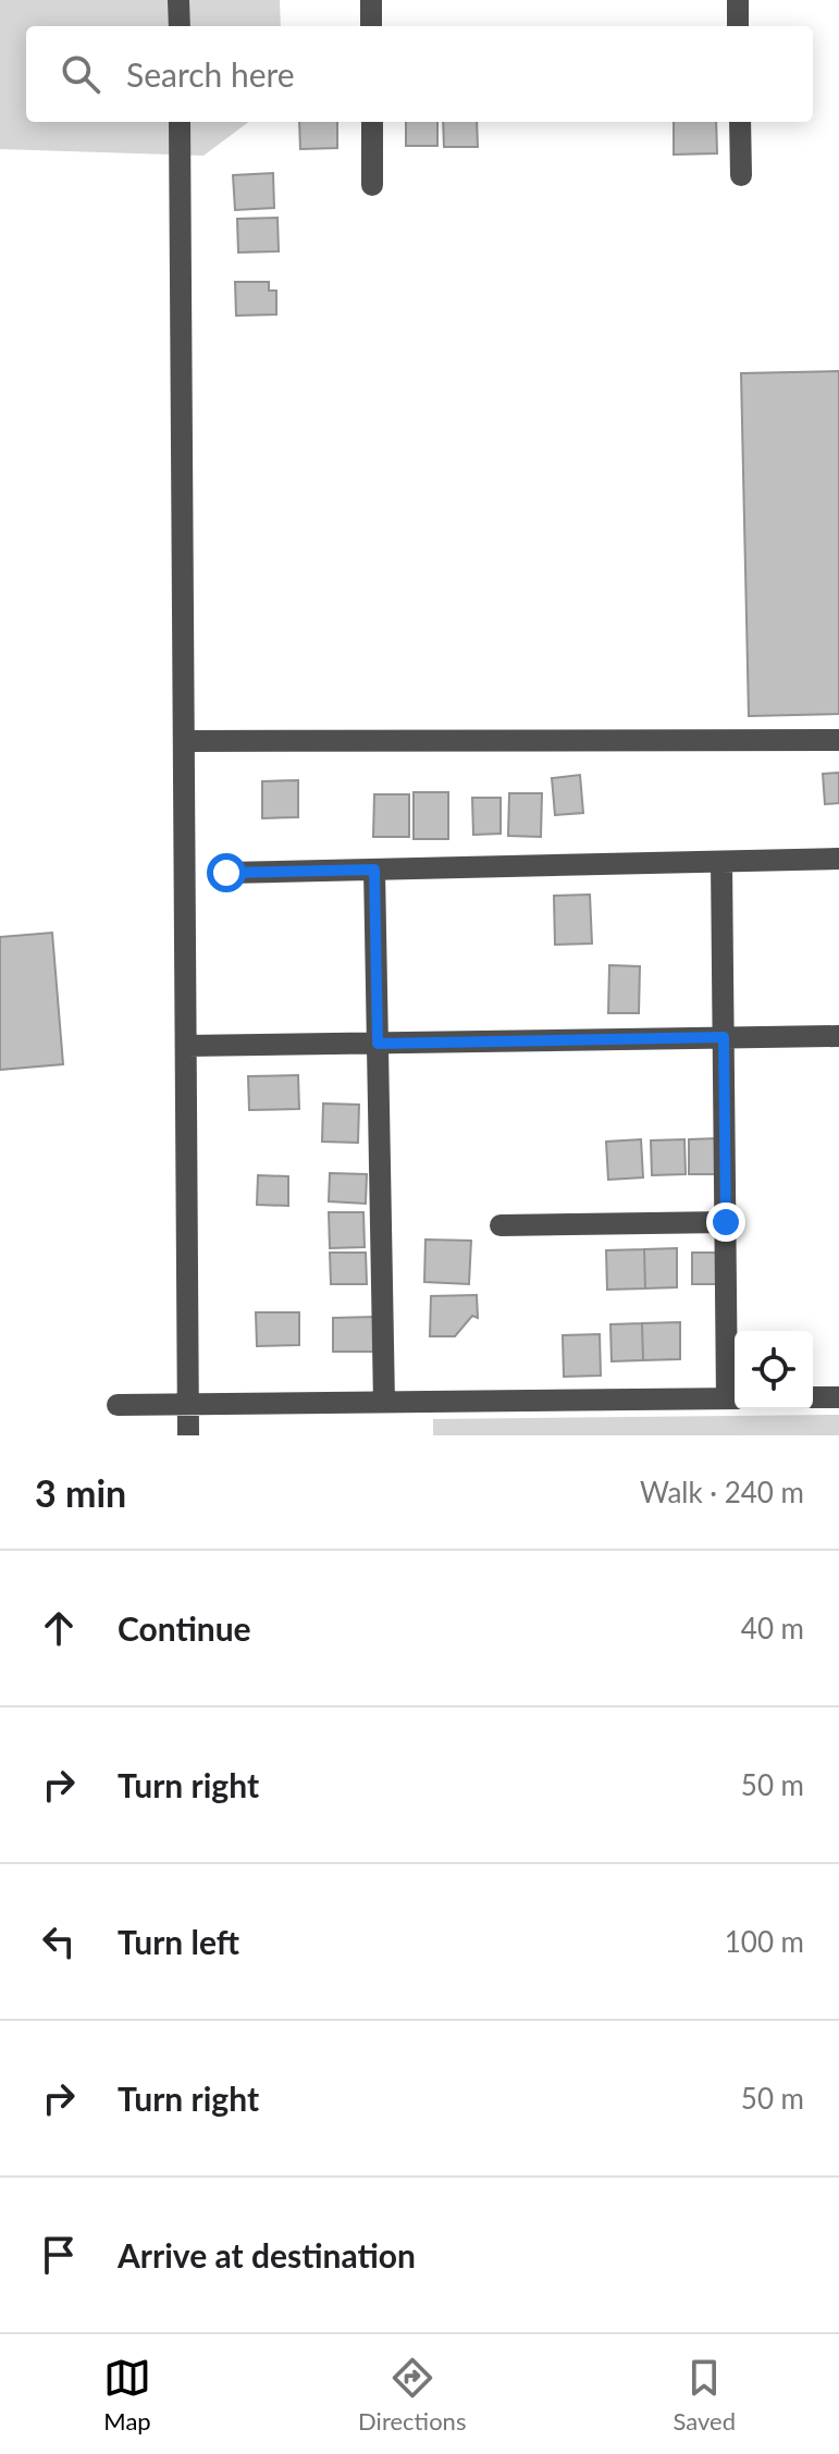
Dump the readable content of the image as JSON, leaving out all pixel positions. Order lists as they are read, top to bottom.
{
  "page": {
    "search": "Search here",
    "heading": ["3 min", "Walk · 240 m"],
    "list": [
      ["Continue", "40 m"],
      ["Turn right", "50 m"],
      ["Turn left", "100 m"],
      ["Turn right", "50 m"],
      "Arrive at destination"
    ],
    "nav": ["Map", "Directions", "Saved"]
  }
}
